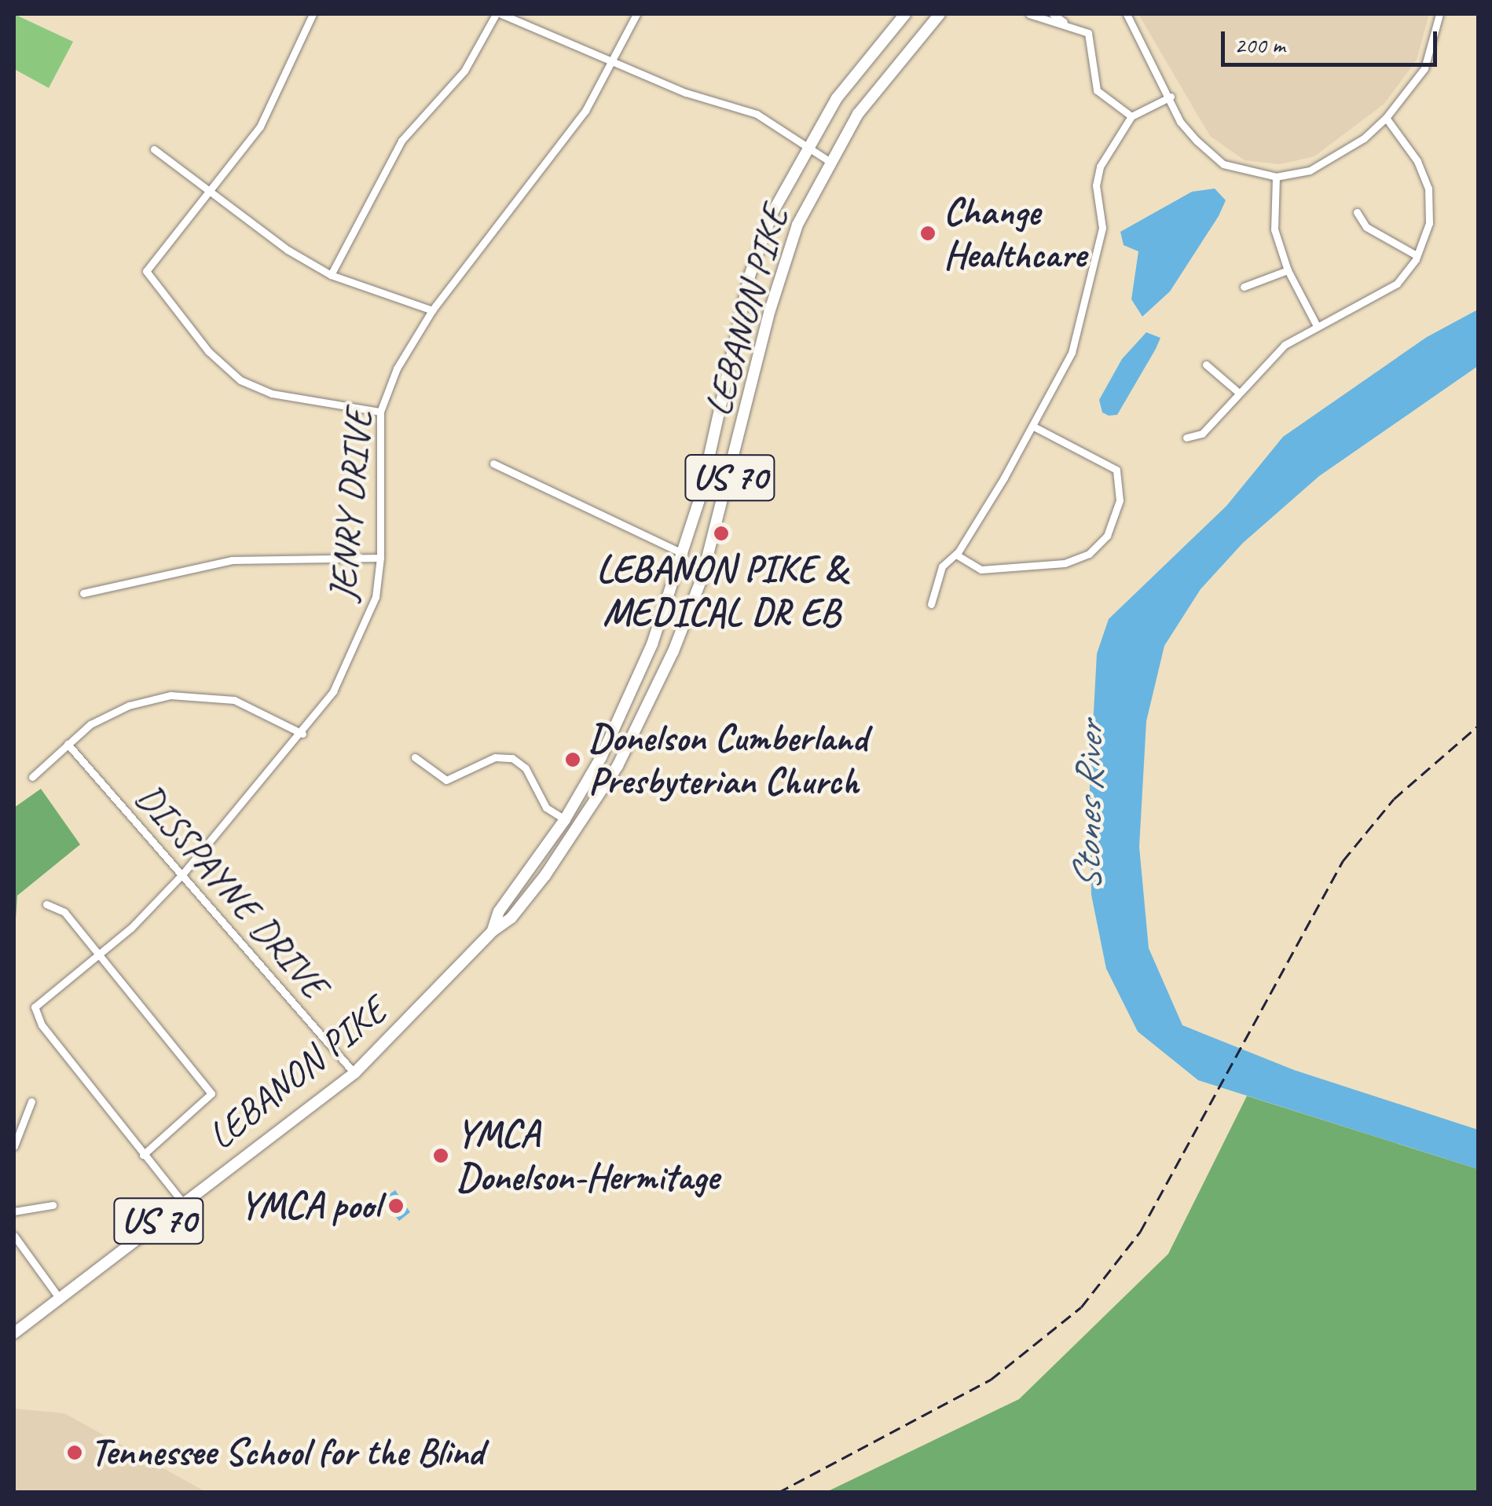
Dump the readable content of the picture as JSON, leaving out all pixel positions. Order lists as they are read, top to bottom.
{
  "streets": {
    "main road": ["LEBANON PIKE", "US 70"],
    "street": ["JENRY DRIVE", "DISSPAYNE DRIVE"]
  },
  "crossings": [
    ["LEBANON PIKE", "DISSPAYNE DRIVE"],
    ["JENRY DRIVE", "DISSPAYNE DRIVE"]
  ],
  "water": ["Stones River"],
  "places": [
    "Change Healthcare",
    "LEBANON PIKE & MEDICAL DR EB",
    "Donelson Cumberland Presbyterian Church",
    "YMCA Donelson-Hermitage",
    "YMCA pool",
    "Tennessee School for the Blind"
  ],
  "scale_bar": "200 m"
}
